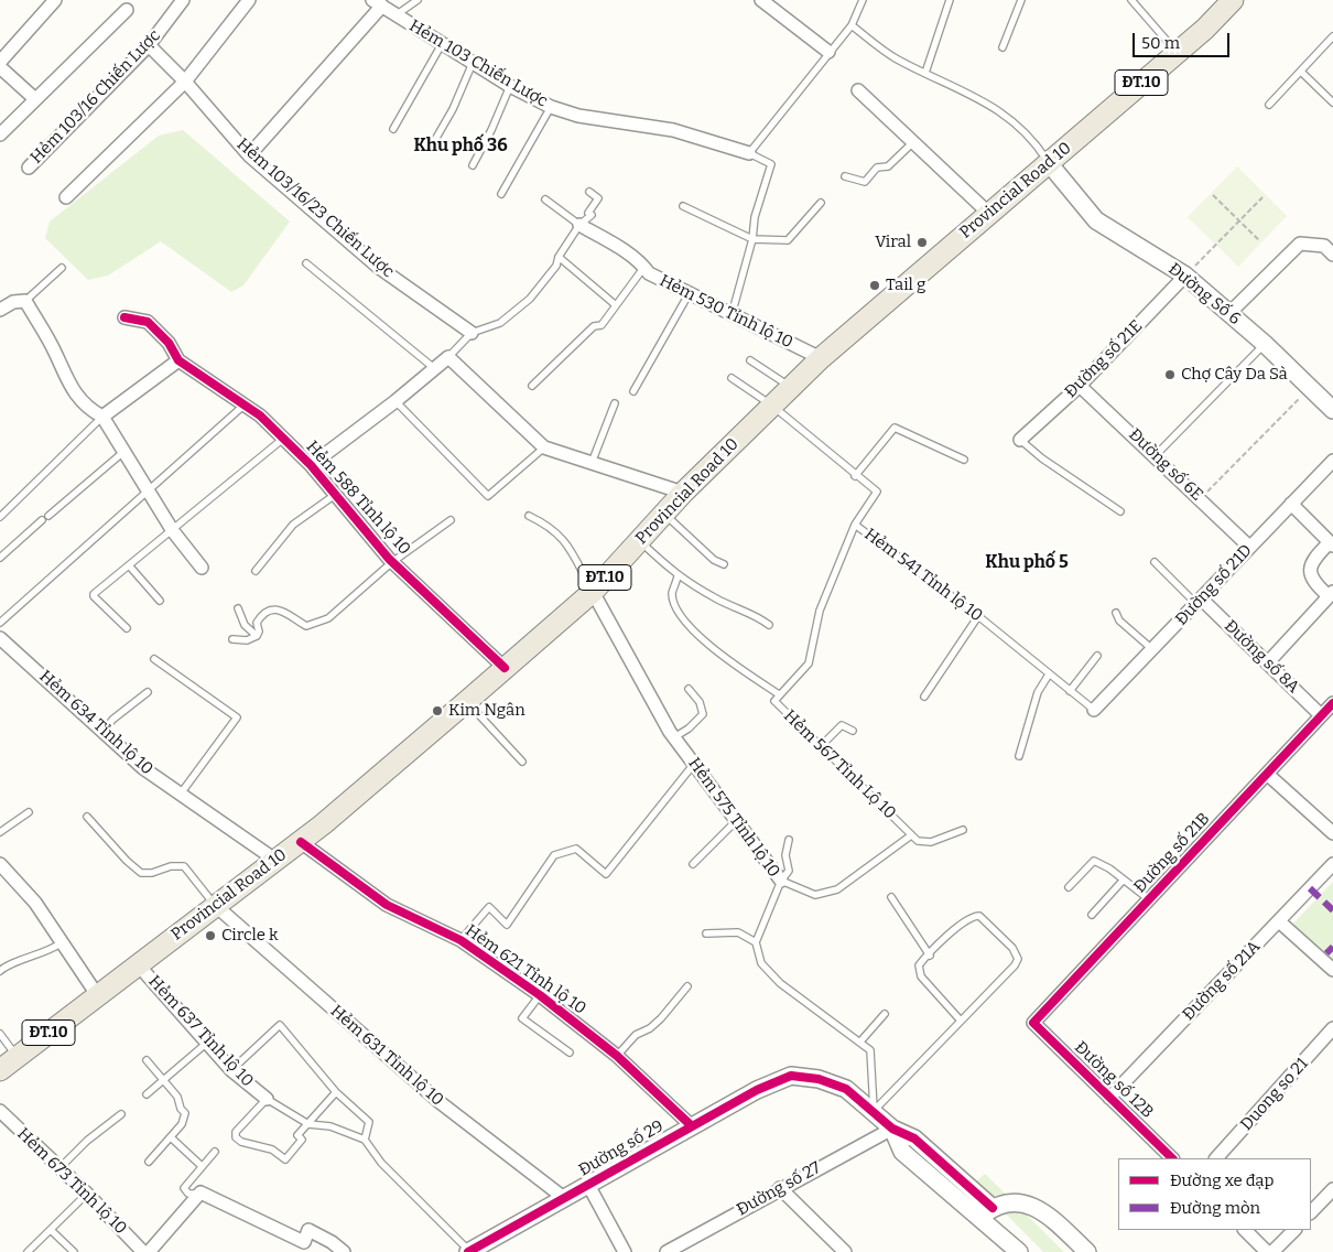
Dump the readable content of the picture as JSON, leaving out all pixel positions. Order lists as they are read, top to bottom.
{
  "streets": {
    "main road": ["ĐT.10", "Provincial Road 10"],
    "street": [
      "Hẻm 103 Chiến Lược",
      "Hẻm 103/16 Chiến Lược",
      "Hẻm 103/16/23 Chiến Lược",
      "Đường Số 6",
      "Hẻm 530 Tỉnh lộ 10",
      "Đường số 21E",
      "Đường số 6E",
      "Hẻm 588 Tỉnh lộ 10",
      "Đường số 21D",
      "Đường số 8A",
      "Hẻm 634 Tỉnh lộ 10",
      "Hẻm 575 Tỉnh lộ 10",
      "Đường số 21B",
      "Hẻm 621 Tỉnh lộ 10",
      "Đường số 21A",
      "Hẻm 637 Tỉnh lộ 10",
      "Hẻm 631 Tỉnh lộ 10",
      "Đường số 12B",
      "Duong so 21",
      "Đường số 29",
      "Hẻm 673 Tỉnh lộ 10",
      "Đường số 27"
    ],
    "lane": ["Hẻm 541 Tỉnh lộ 10", "Hẻm 567 Tỉnh Lộ 10"]
  },
  "crossings": [
    ["Hẻm 103/16 Chiến Lược", "Hẻm 103/16/23 Chiến Lược"],
    ["Provincial Road 10", "Đường Số 6"],
    ["Provincial Road 10", "Hẻm 530 Tỉnh lộ 10"],
    ["Provincial Road 10", "Hẻm 588 Tỉnh lộ 10"],
    ["Provincial Road 10", "Hẻm 541 Tỉnh lộ 10"],
    ["Provincial Road 10", "Hẻm 634 Tỉnh lộ 10"],
    ["Provincial Road 10", "Hẻm 575 Tỉnh lộ 10"],
    ["Provincial Road 10", "Hẻm 621 Tỉnh lộ 10"],
    ["Provincial Road 10", "Hẻm 637 Tỉnh lộ 10"],
    ["Provincial Road 10", "Hẻm 631 Tỉnh lộ 10"],
    ["Đường Số 6", "Đường số 21E"],
    ["Đường số 21E", "Đường số 6E"],
    ["Đường số 6E", "Đường số 21D"],
    ["Hẻm 541 Tỉnh lộ 10", "Đường số 21D"],
    ["Đường số 21D", "Đường số 8A"],
    ["Đường số 8A", "Đường số 21B"],
    ["Đường số 21B", "Đường số 12B"],
    ["Hẻm 621 Tỉnh lộ 10", "Đường số 29"],
    ["Đường số 21A", "Đường số 12B"],
    ["Hẻm 631 Tỉnh lộ 10", "Đường số 29"],
    ["Đường số 29", "Đường số 27"]
  ],
  "districts": ["Khu phố 36", "Khu phố 5"],
  "places": [
    "Viral",
    "Tail g",
    "Chợ Cây Da Sà",
    "Kim Ngân",
    "Circle k"
  ],
  "legend": ["Đường xe đạp", "Đường mòn"],
  "scale_bar": "50 m"
}
